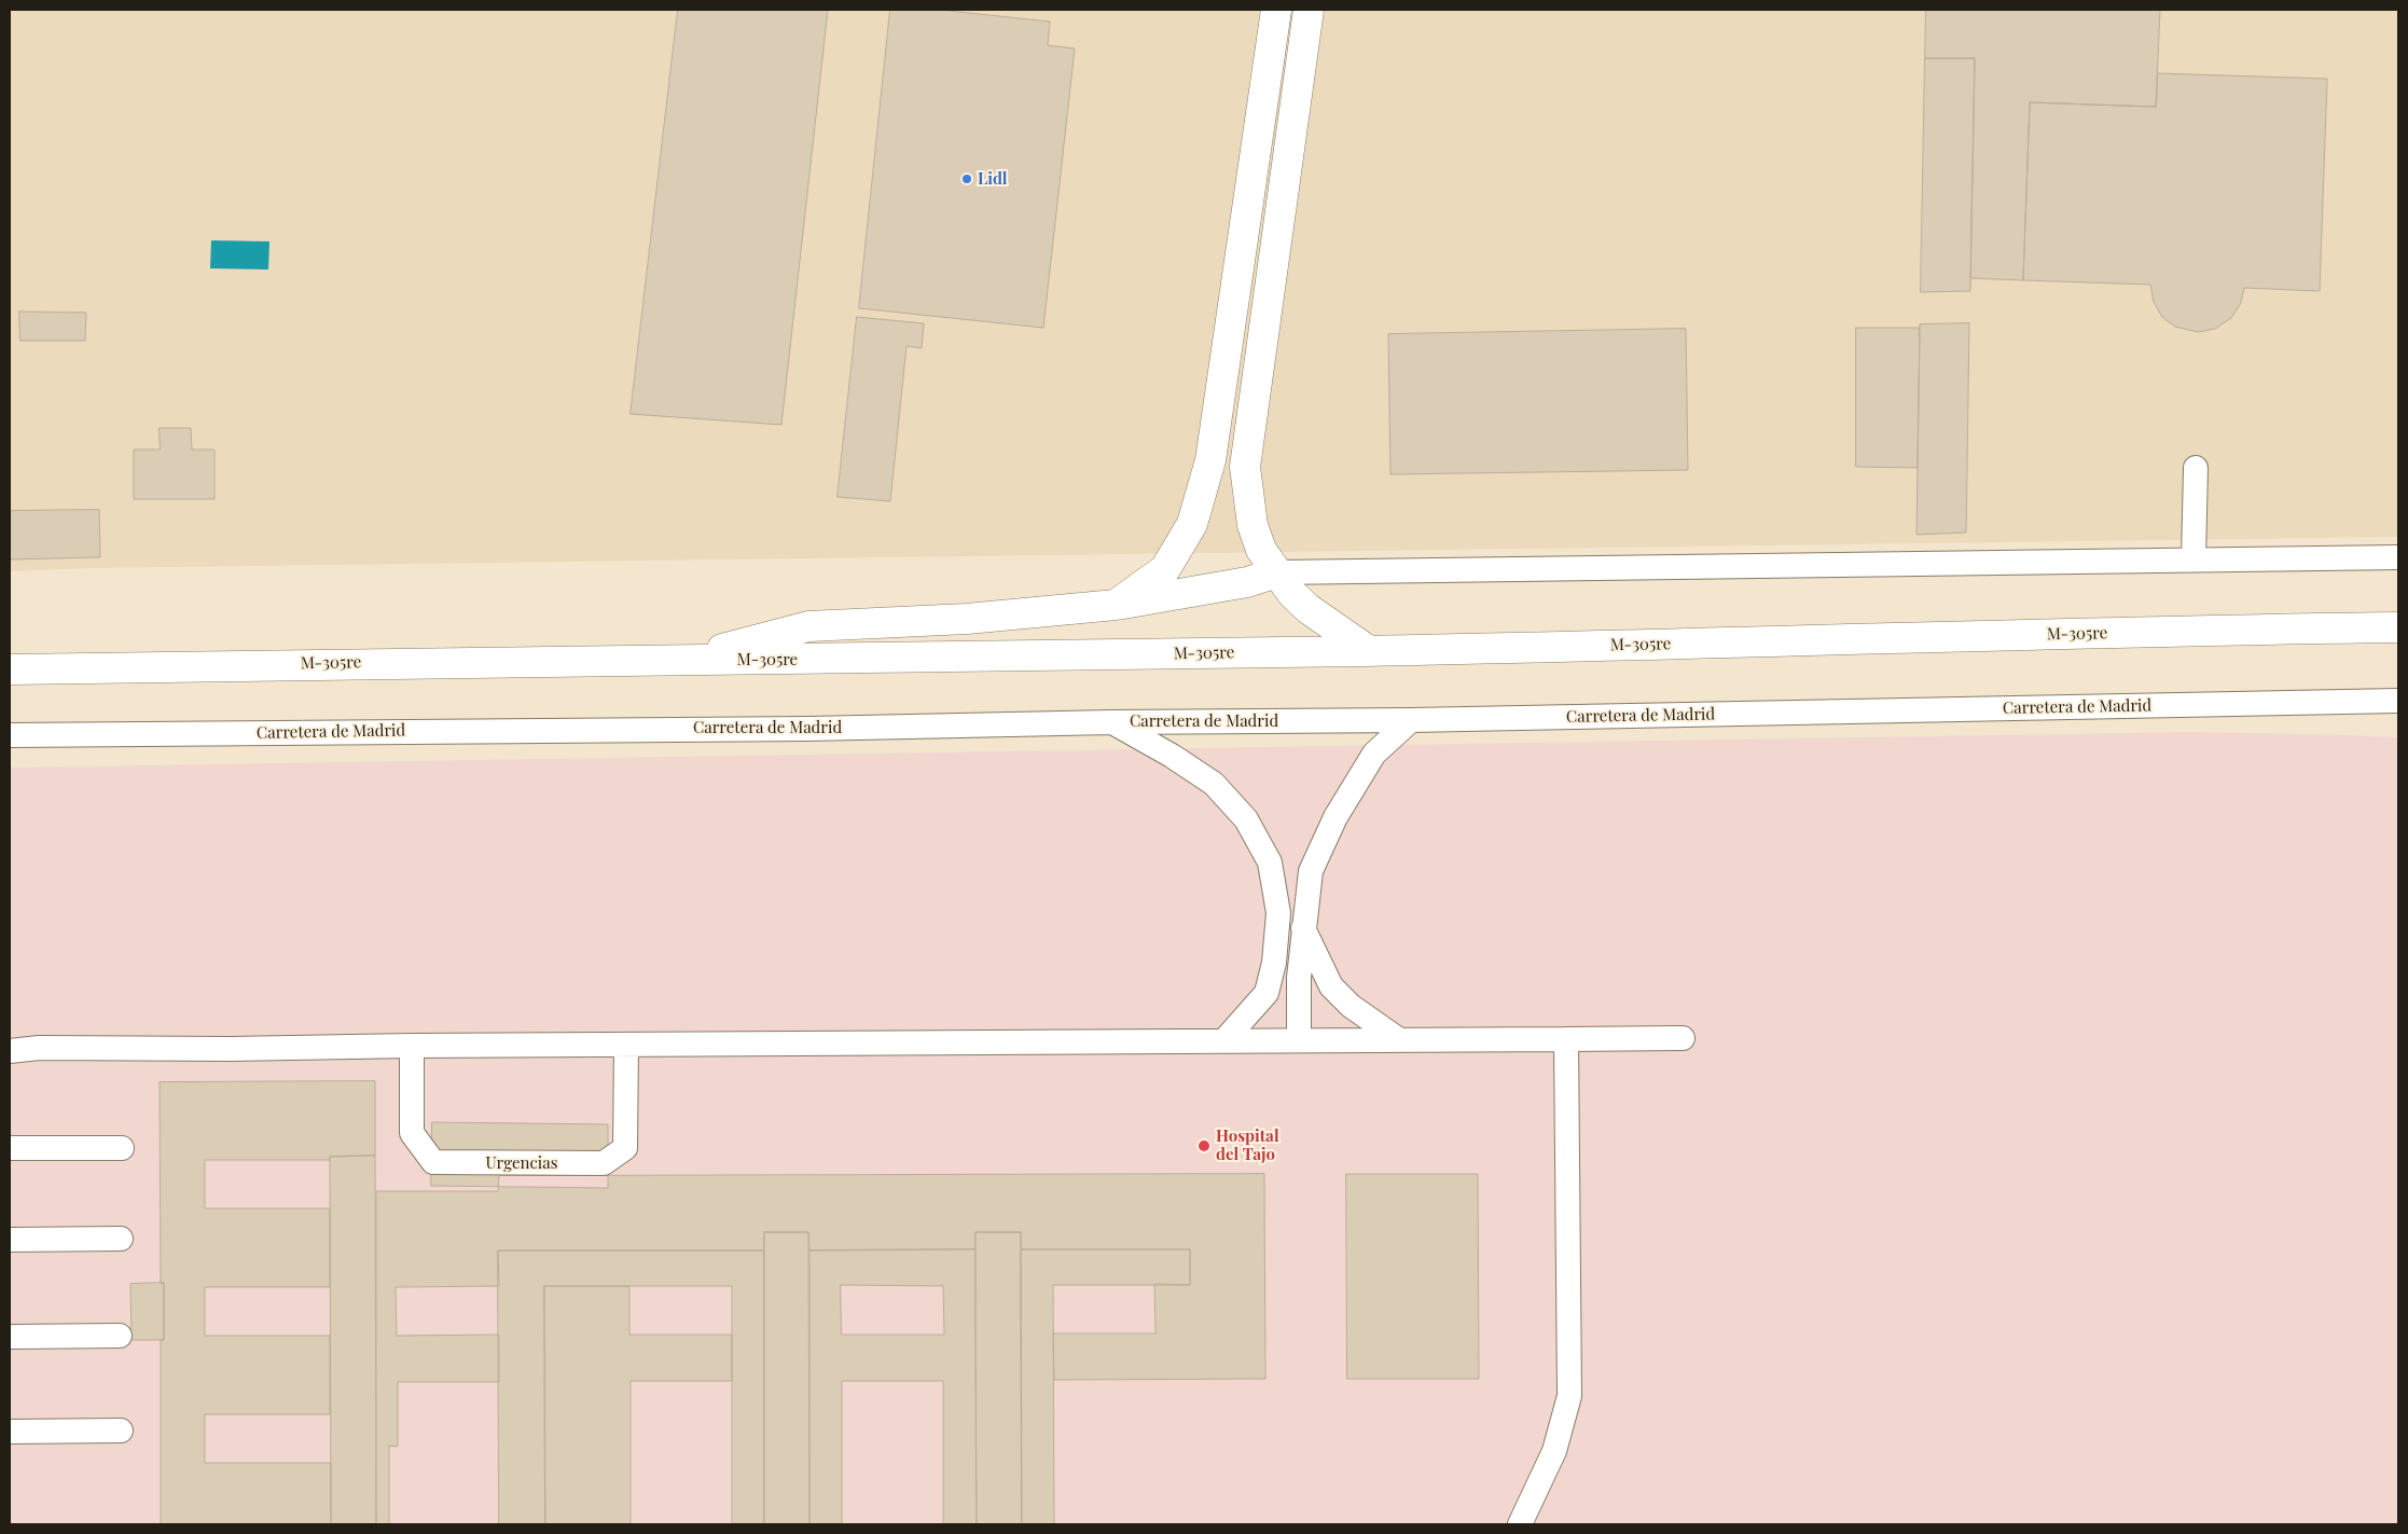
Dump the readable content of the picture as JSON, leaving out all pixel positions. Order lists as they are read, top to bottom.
{
  "streets": {
    "main road": ["M-305re"],
    "lane": ["Carretera de Madrid", "Urgencias"]
  },
  "places": ["Lidl", "Hospital del Tajo"]
}
